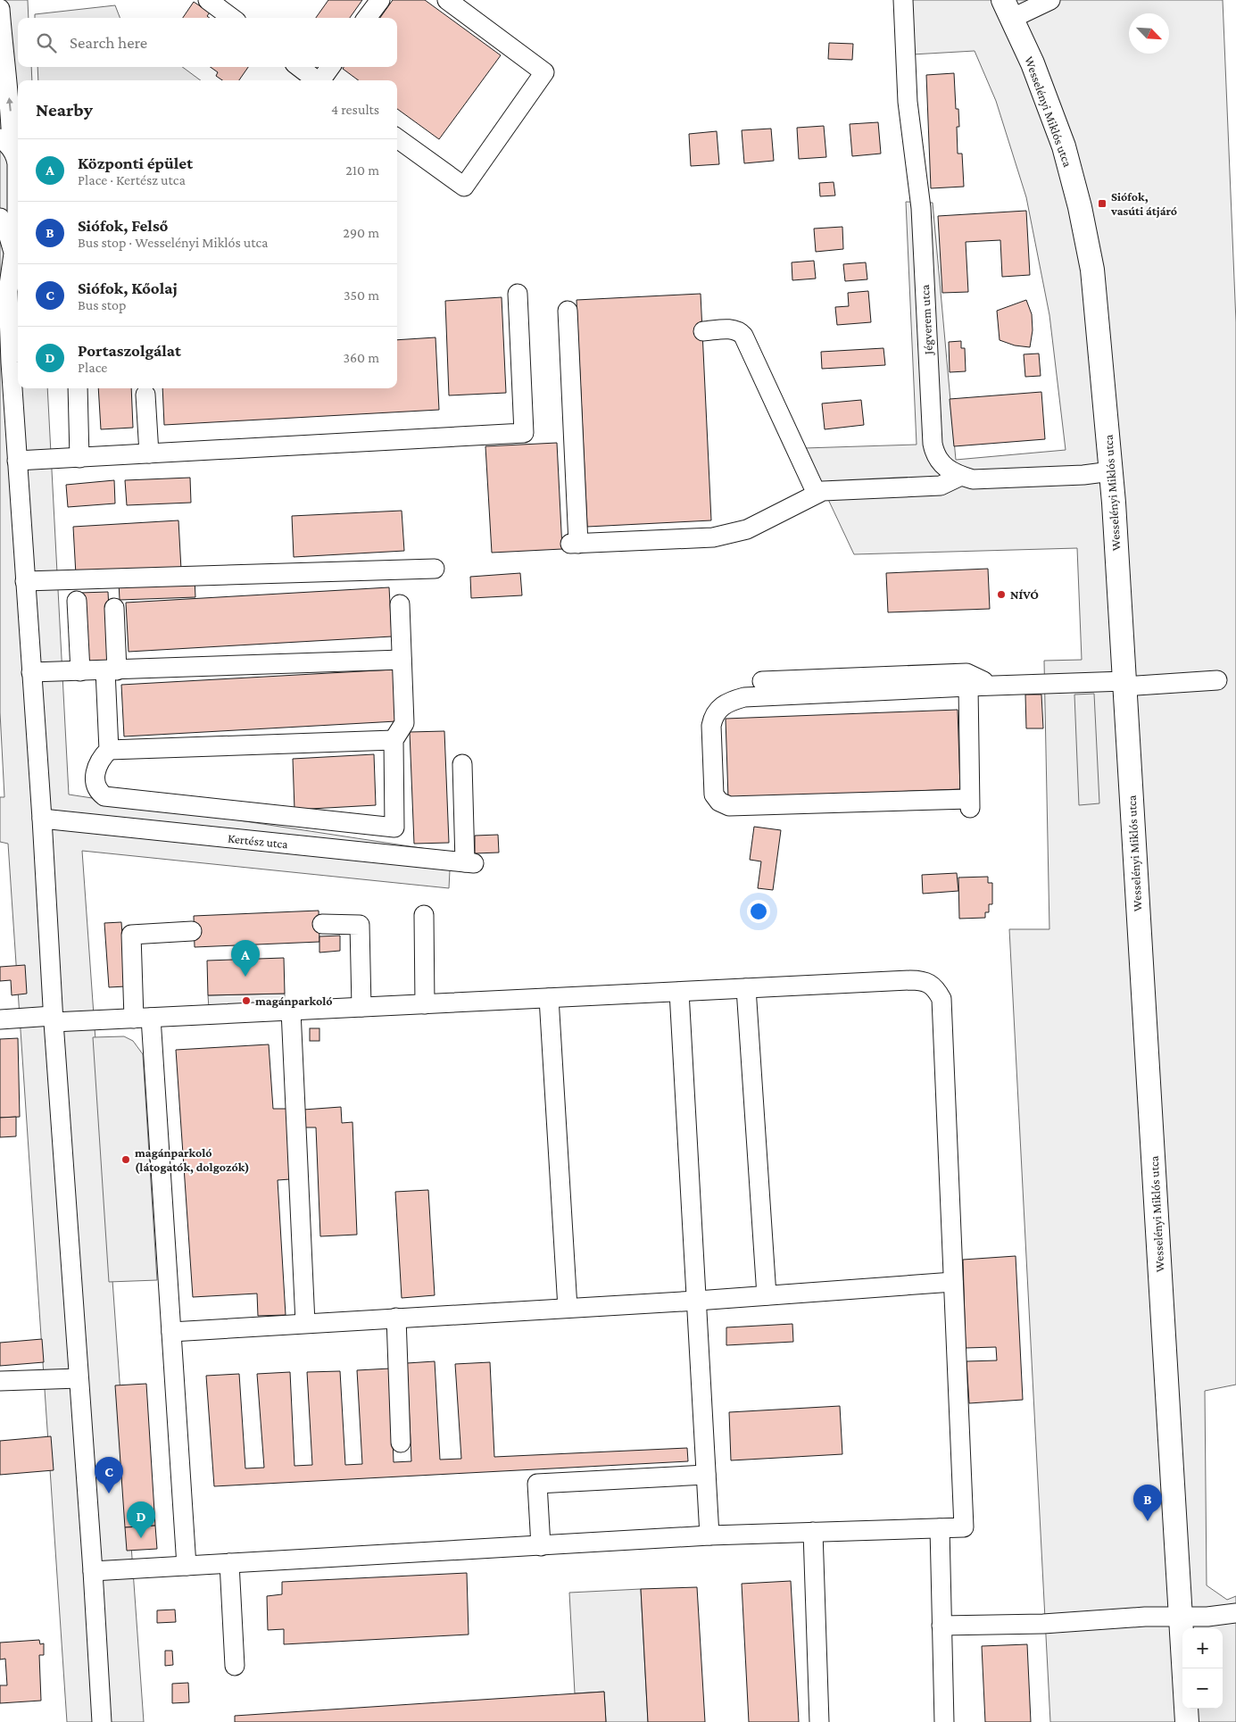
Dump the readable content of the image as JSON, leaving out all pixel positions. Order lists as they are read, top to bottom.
{
  "streets": {
    "main road": ["Wesselényi Miklós utca"],
    "street": ["Jégverem utca", "Kertész utca"]
  },
  "crossings": [
    ["Wesselényi Miklós utca", "Jégverem utca"]
  ],
  "places": {
    "transit": ["Siófok, vasúti átjáró"],
    "other": ["NÍVÓ", "magánparkoló", "magánparkoló (látogatók, dolgozók)"]
  },
  "north": "bottom right",
  "page": {
    "search": "Search here",
    "heading": ["Nearby", "4 results"],
    "list": [
      {
        "mark": "A",
        "name": "Központi épület",
        "note": "Place · Kertész utca",
        "value": "210 m"
      },
      {
        "mark": "B",
        "name": "Siófok, Felső",
        "note": "Bus stop · Wesselényi Miklós utca",
        "value": "290 m"
      },
      {
        "mark": "C",
        "name": "Siófok, Kőolaj",
        "note": "Bus stop",
        "value": "350 m"
      },
      {
        "mark": "D",
        "name": "Portaszolgálat",
        "note": "Place",
        "value": "360 m"
      }
    ],
    "pins": [
      "A",
      "C",
      "B",
      "D"
    ],
    "map_buttons": ["+", "−"]
  }
}
